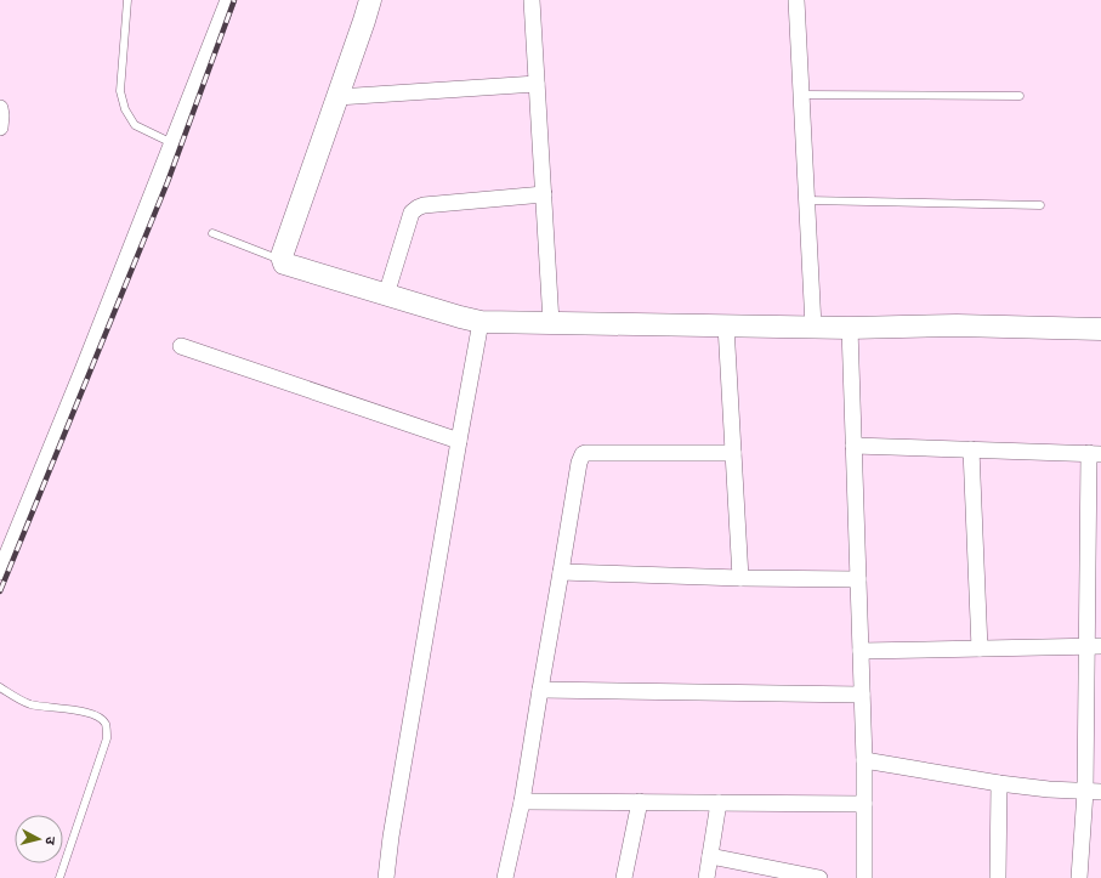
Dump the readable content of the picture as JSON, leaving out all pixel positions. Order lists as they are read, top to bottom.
{
  "north": "right"
}
